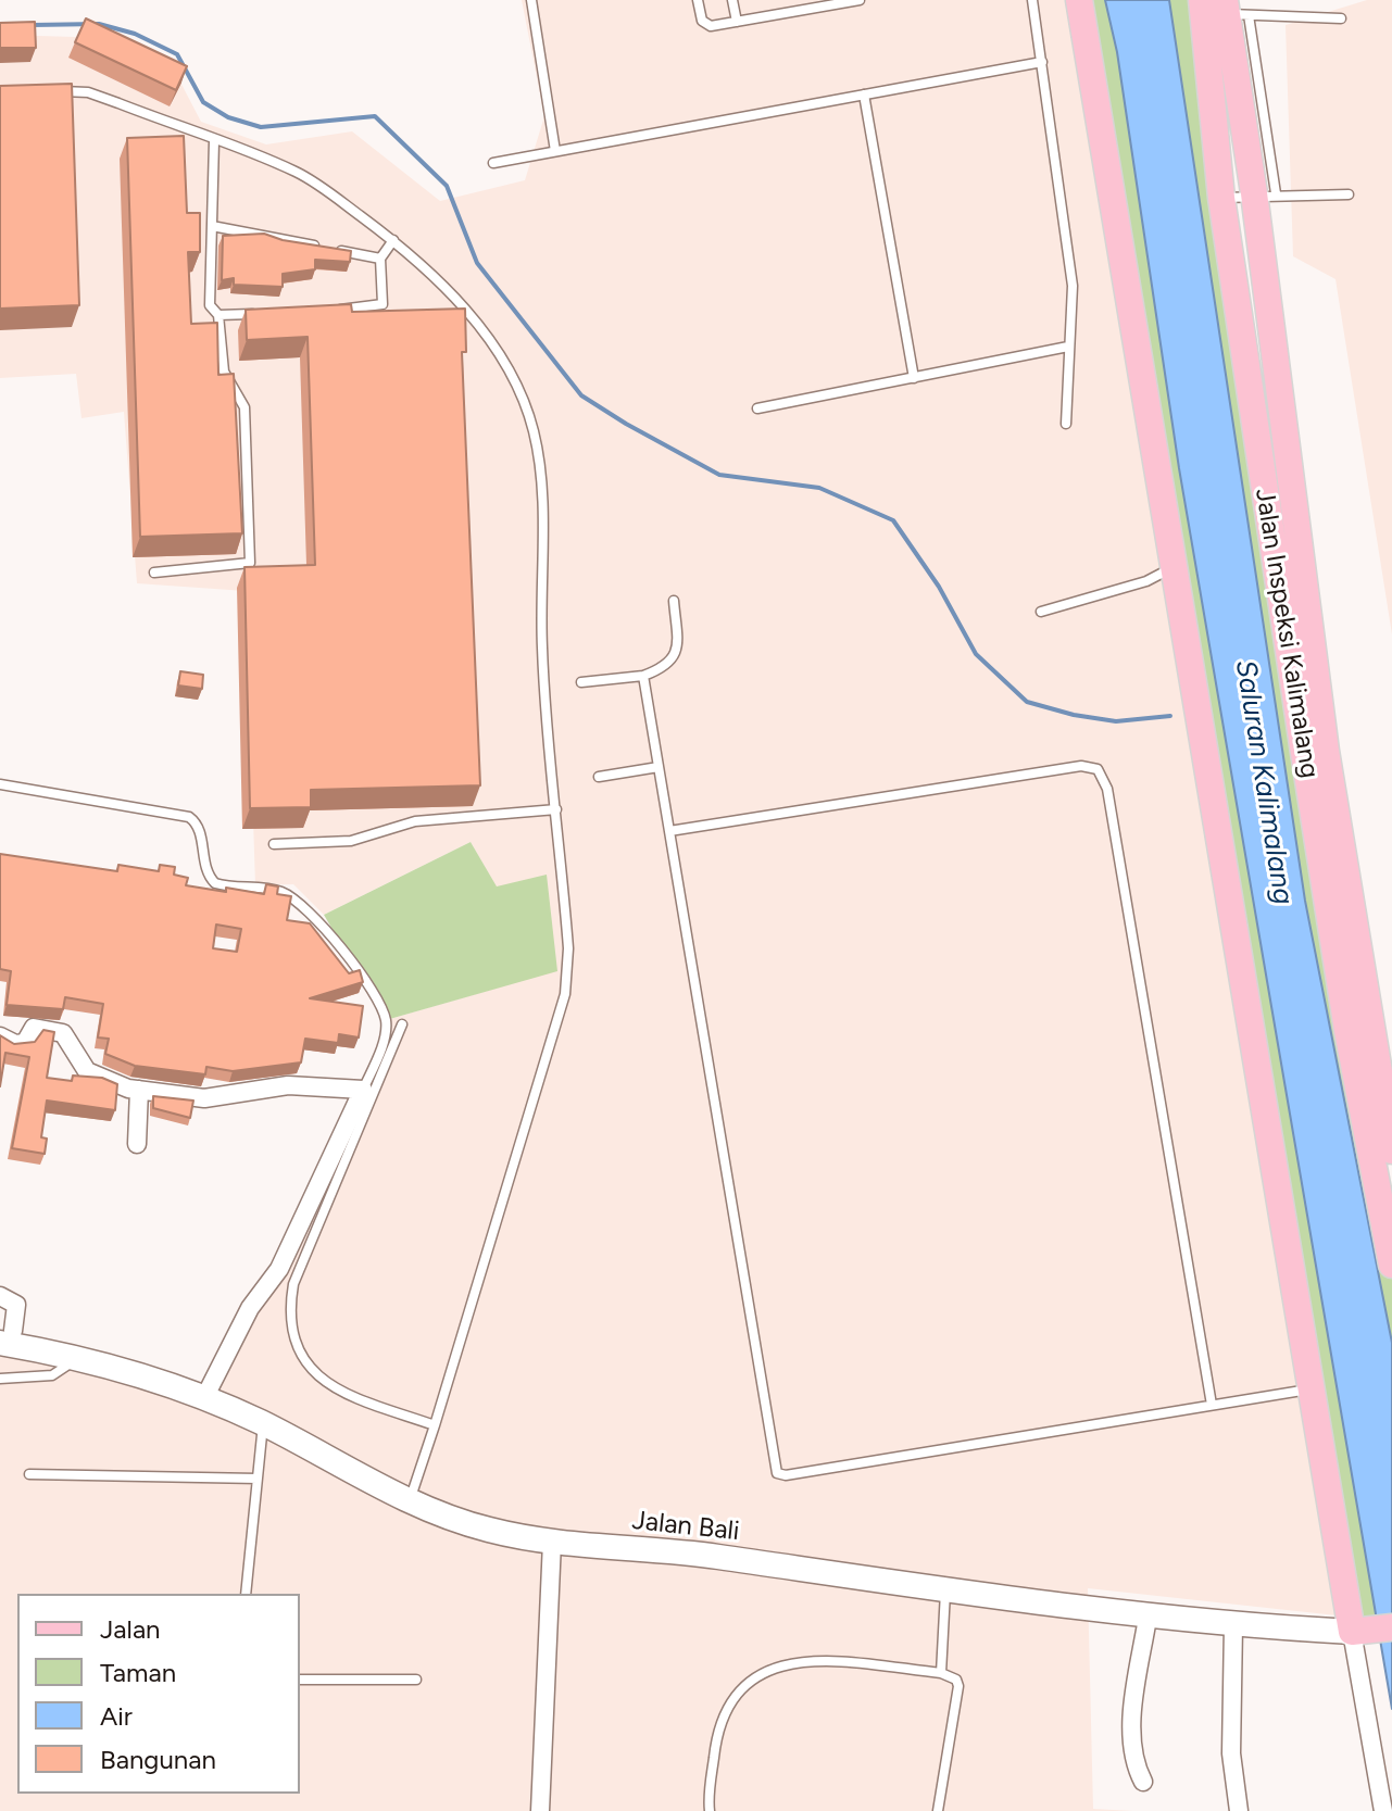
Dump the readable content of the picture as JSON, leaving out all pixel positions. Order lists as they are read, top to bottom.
{
  "streets": {
    "main road": ["Jalan Inspeksi Kalimalang"],
    "street": ["Jalan Bali"]
  },
  "water": ["Saluran Kalimalang"],
  "legend": [
    "Jalan",
    "Taman",
    "Air",
    "Bangunan"
  ]
}
